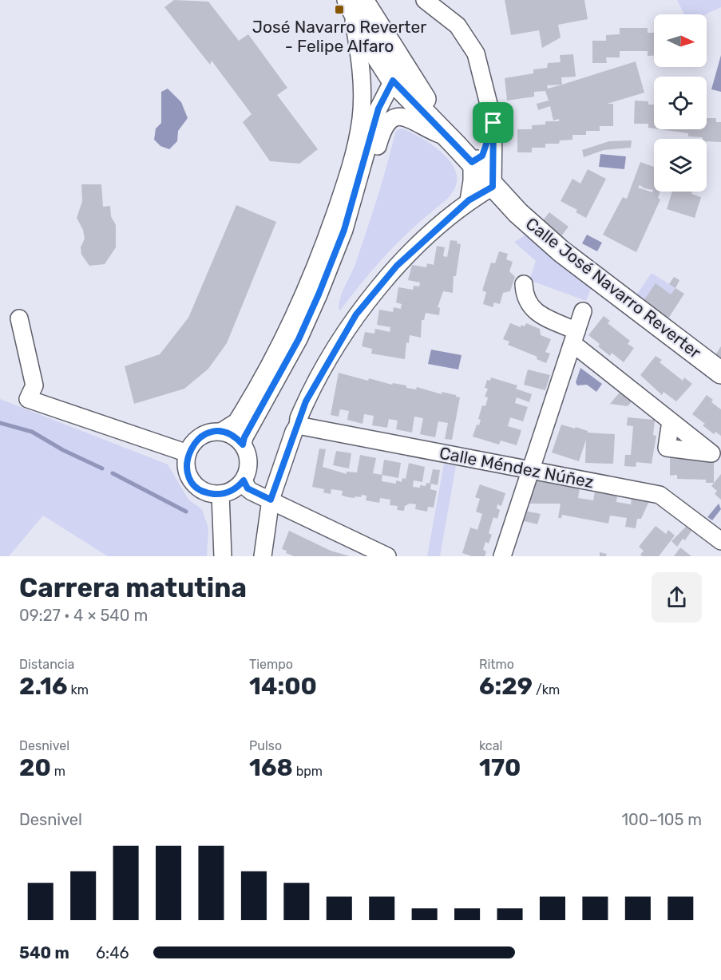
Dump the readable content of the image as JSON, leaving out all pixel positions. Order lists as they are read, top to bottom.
{
  "streets": {
    "main road": ["Calle José Navarro Reverter"],
    "street": ["Calle Méndez Núñez"]
  },
  "places": {
    "transit": ["José Navarro Reverter - Felipe Alfaro"]
  },
  "north": "right",
  "page": {
    "heading": ["Carrera matutina", "09:27 · 4 × 540 m"],
    "stats": [
      ["Distancia", "2.16 km"],
      ["Tiempo", "14:00"],
      ["Ritmo", "6:29 /km"],
      ["Desnivel", "20 m"],
      ["Pulso", "168 bpm"],
      ["kcal", "170"]
    ],
    "chart": ["Desnivel", "100–105 m"],
    "list": [
      {
        "name": "540 m",
        "note": "6:46"
      }
    ]
  }
}
